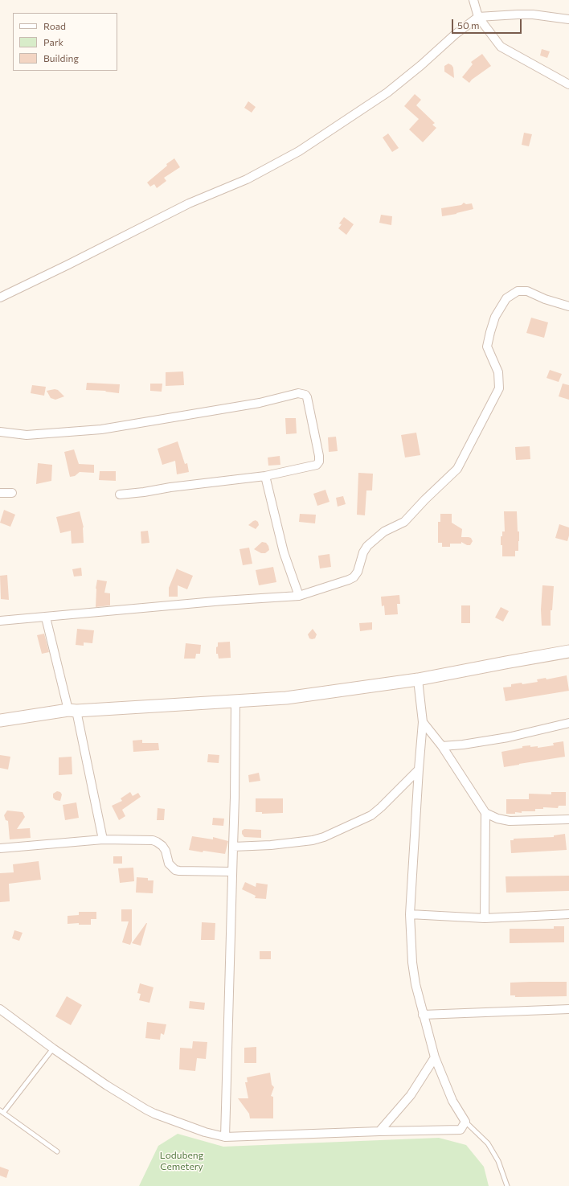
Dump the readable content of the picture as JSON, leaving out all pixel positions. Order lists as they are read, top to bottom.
{
  "parks": ["Lodubeng Cemetery"],
  "legend": ["Road", "Park", "Building"],
  "scale_bar": "50 m"
}
